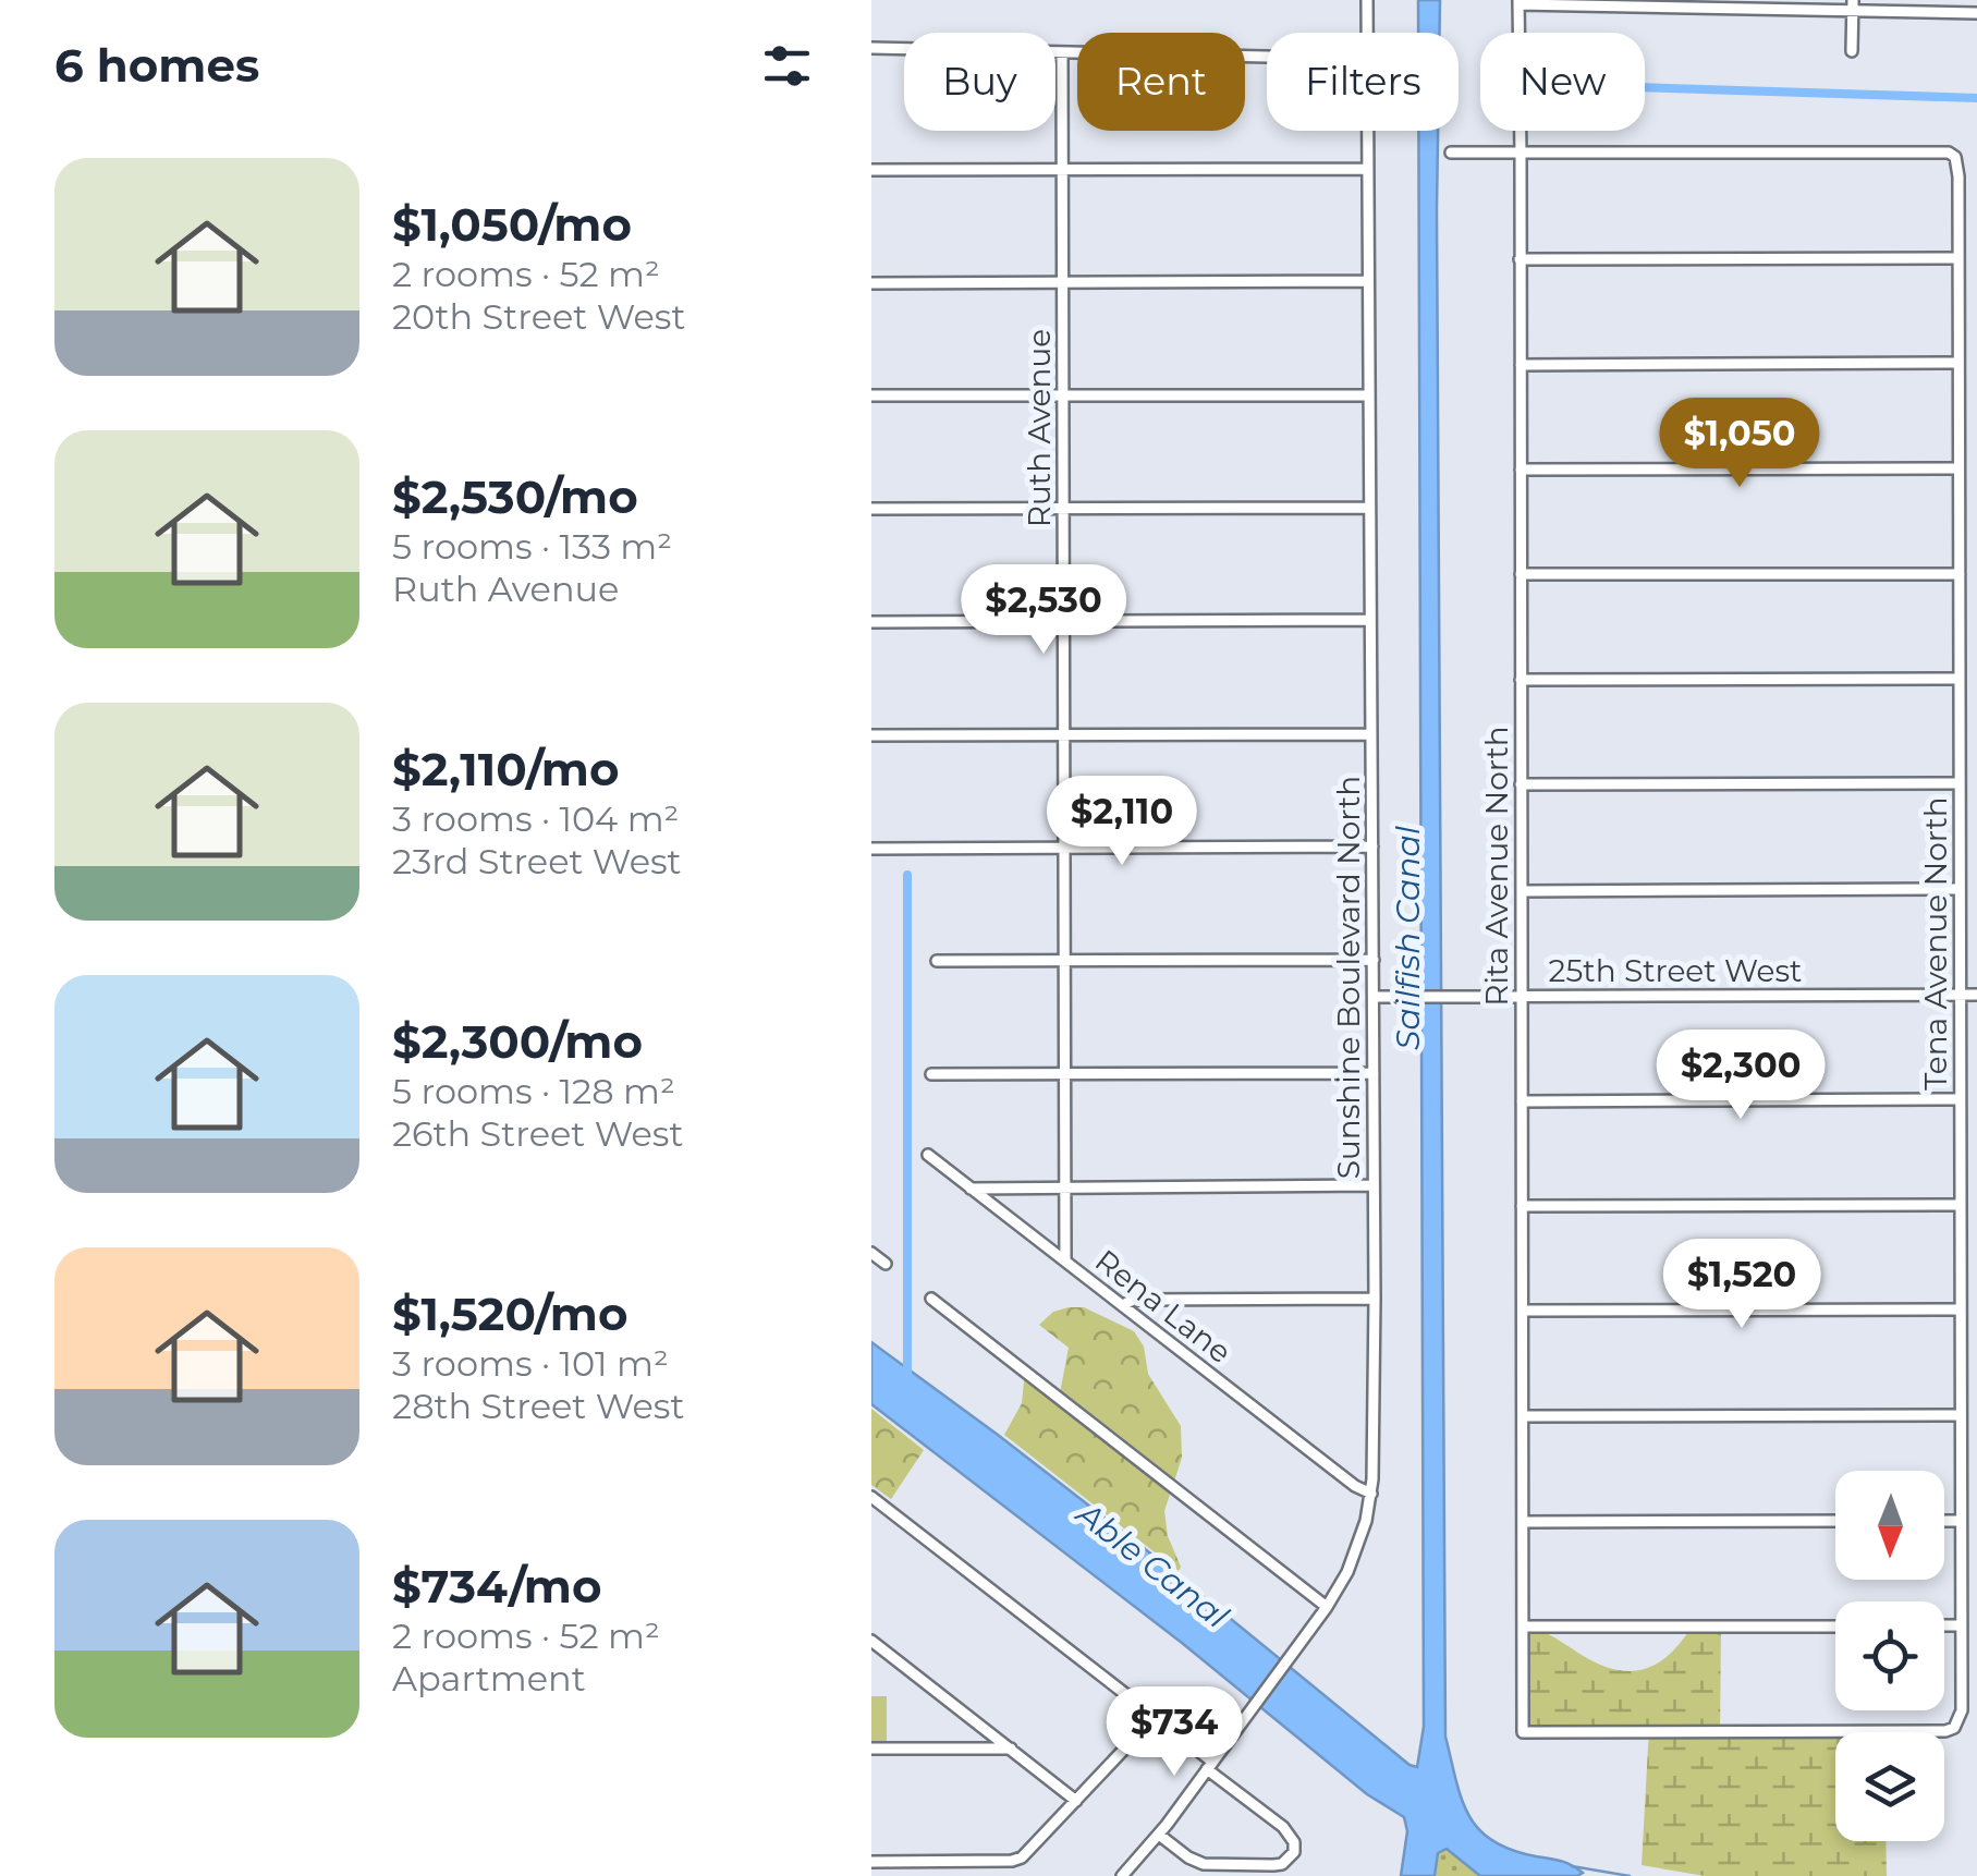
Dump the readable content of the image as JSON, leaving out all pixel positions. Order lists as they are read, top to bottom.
{
  "streets": {
    "street": [
      "Ruth Avenue",
      "Rita Avenue North",
      "Tena Avenue North",
      "25th Street West",
      "Sunshine Boulevard North",
      "Rena Lane"
    ]
  },
  "crossings": [
    ["Ruth Avenue", "Rena Lane"],
    ["Rita Avenue North", "Tena Avenue North"],
    ["Rita Avenue North", "25th Street West"],
    ["Tena Avenue North", "25th Street West"],
    ["25th Street West", "Sunshine Boulevard North"],
    ["Sunshine Boulevard North", "Rena Lane"]
  ],
  "water": ["Sailfish Canal", "Able Canal"],
  "north": "bottom",
  "page": {
    "heading": "6 homes",
    "chip": [
      "Buy",
      "Rent",
      "Filters",
      "New"
    ],
    "list": [
      {
        "name": "$1,050/mo",
        "note": "2 rooms · 52 m² · 20th Street West"
      },
      {
        "name": "$2,530/mo",
        "note": "5 rooms · 133 m² · Ruth Avenue"
      },
      {
        "name": "$2,110/mo",
        "note": "3 rooms · 104 m² · 23rd Street West"
      },
      {
        "name": "$2,300/mo",
        "note": "5 rooms · 128 m² · 26th Street West"
      },
      {
        "name": "$1,520/mo",
        "note": "3 rooms · 101 m² · 28th Street West"
      },
      {
        "name": "$734/mo",
        "note": "2 rooms · 52 m² · Apartment"
      }
    ],
    "price": [
      "$1,050",
      "$2,530",
      "$2,110",
      "$2,300",
      "$1,520",
      "$734"
    ]
  }
}
